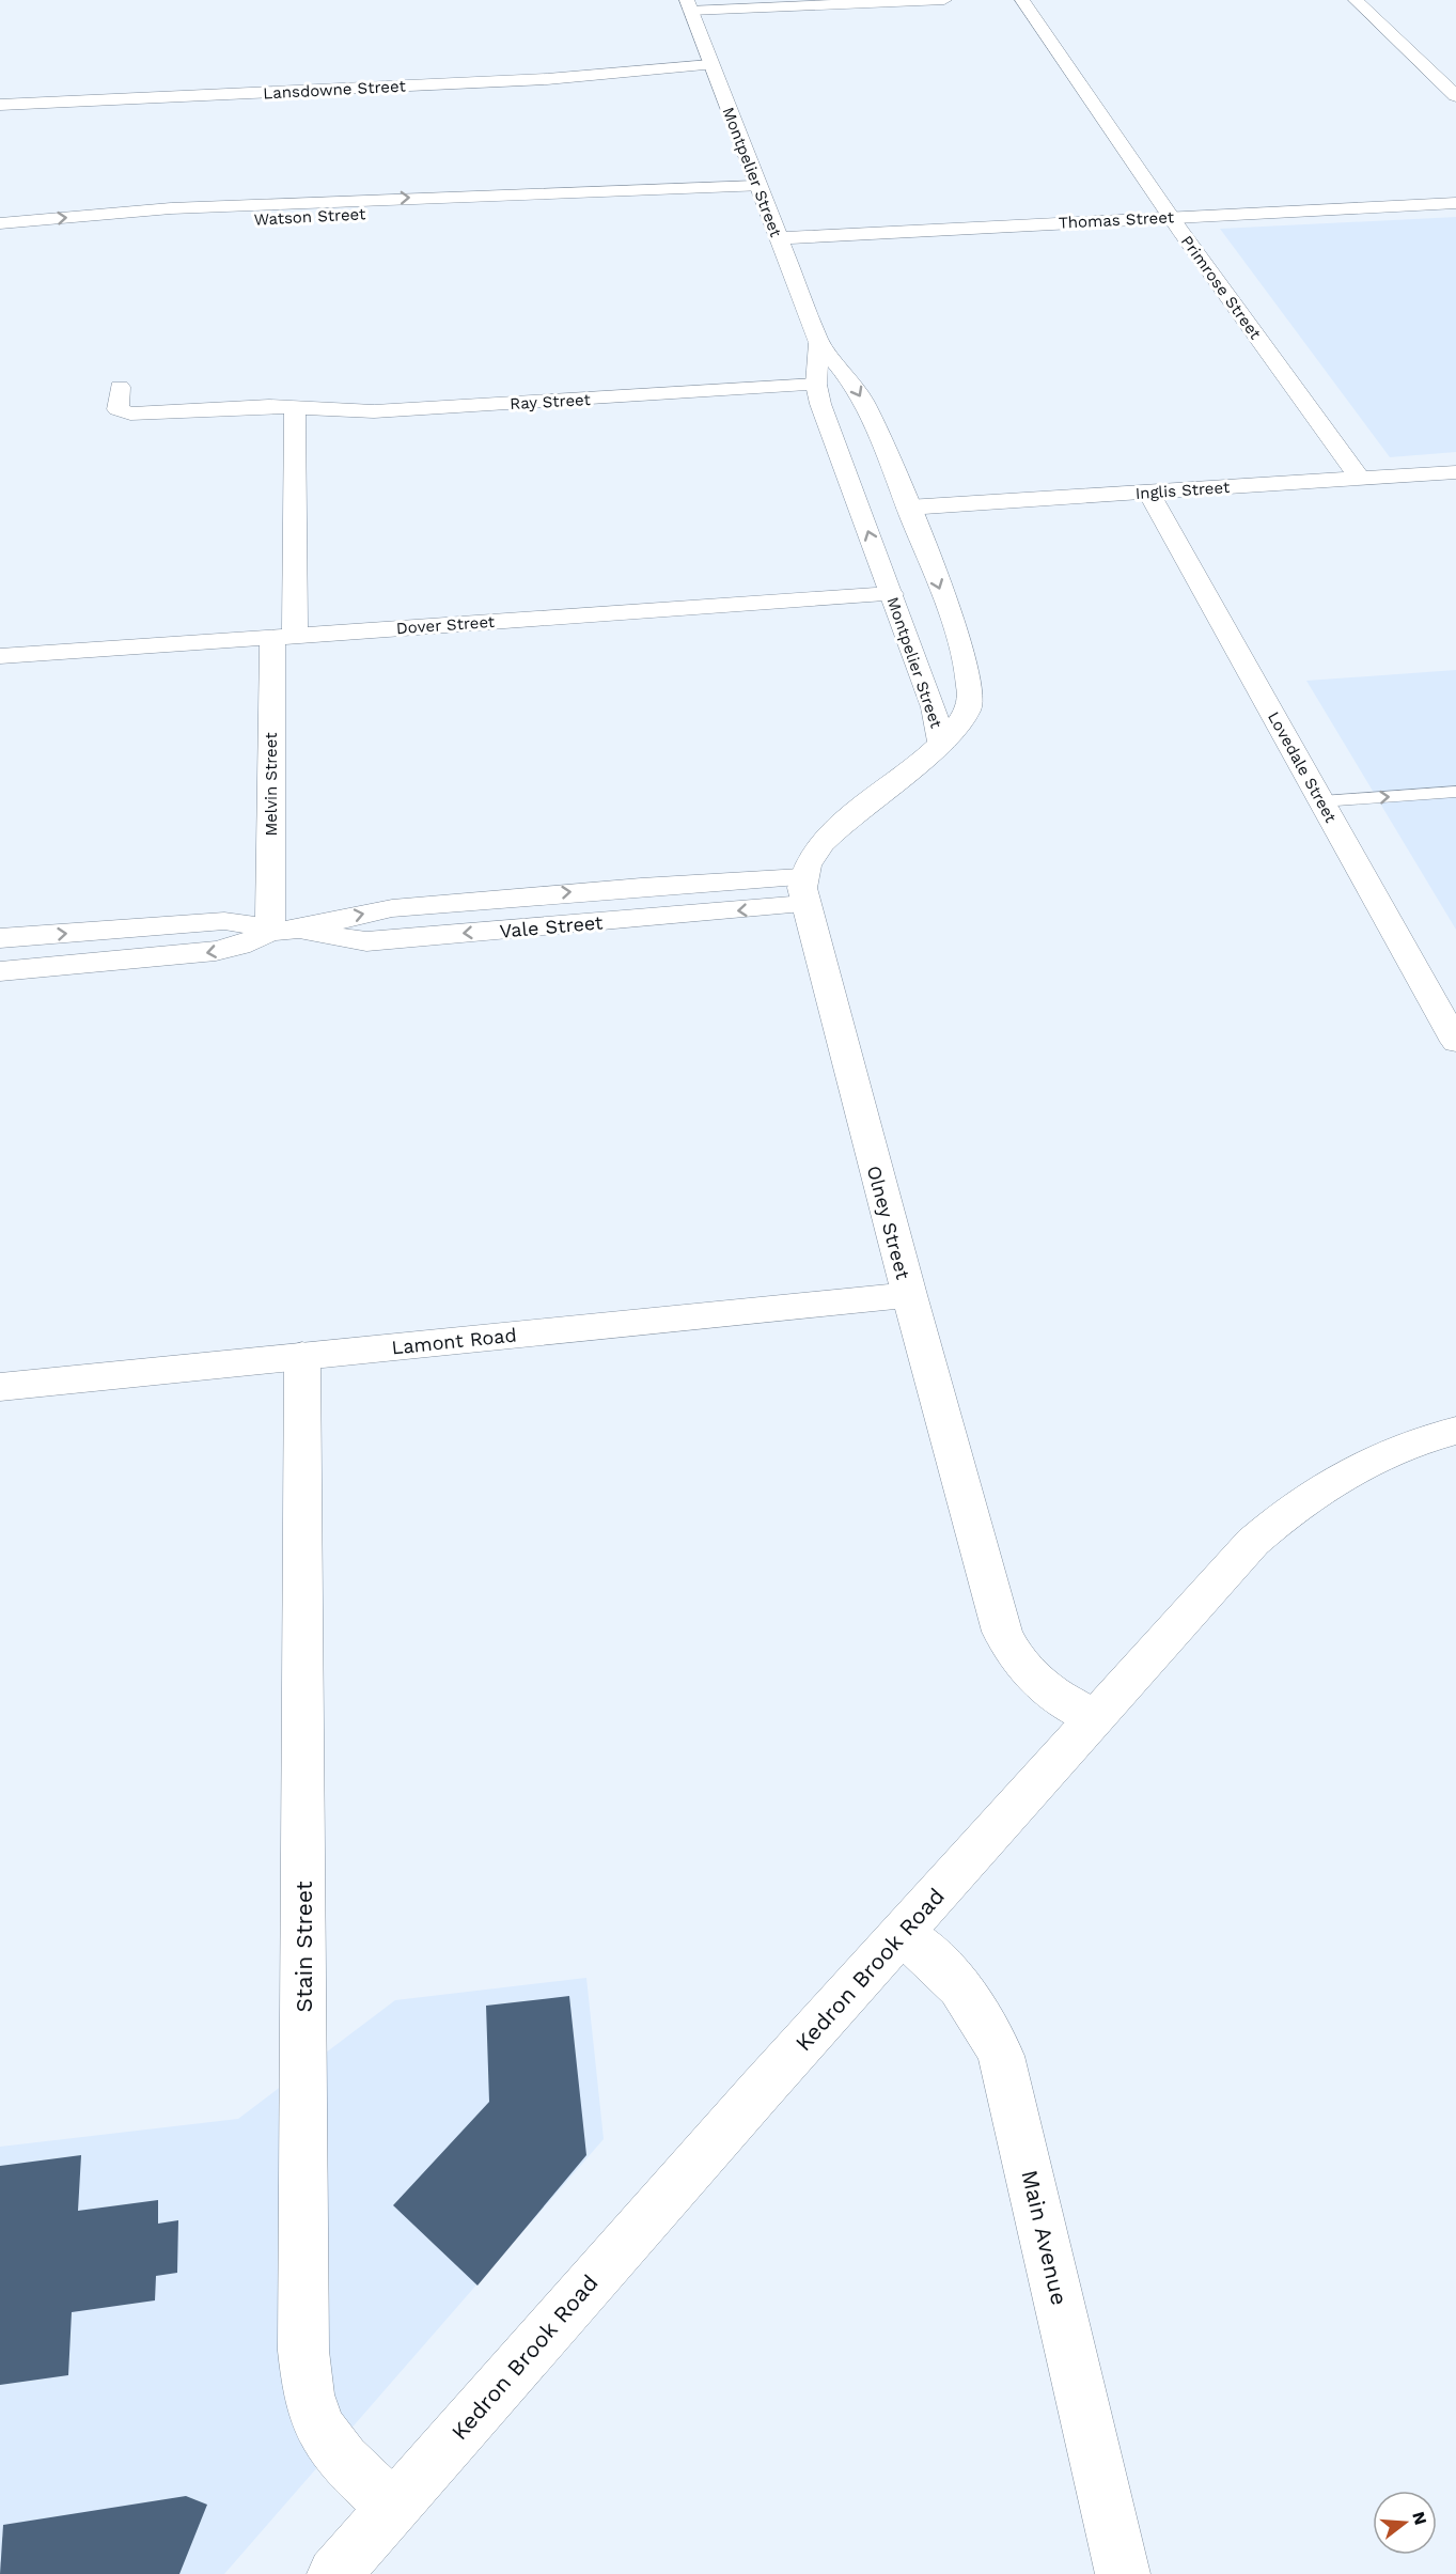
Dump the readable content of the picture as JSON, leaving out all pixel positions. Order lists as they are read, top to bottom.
{
  "streets": {
    "street": [
      "Lansdowne Street",
      "Montpelier Street",
      "Watson Street",
      "Thomas Street",
      "Primrose Street",
      "Ray Street",
      "Inglis Street",
      "Dover Street",
      "Lovedale Street",
      "Melvin Street",
      "Vale Street",
      "Olney Street",
      "Lamont Road",
      "Stain Street",
      "Kedron Brook Road",
      "Main Avenue"
    ]
  },
  "crossings": [
    ["Lansdowne Street", "Montpelier Street"],
    ["Montpelier Street", "Watson Street"],
    ["Montpelier Street", "Thomas Street"],
    ["Montpelier Street", "Ray Street"],
    ["Montpelier Street", "Inglis Street"],
    ["Montpelier Street", "Dover Street"],
    ["Thomas Street", "Primrose Street"],
    ["Primrose Street", "Inglis Street"],
    ["Ray Street", "Melvin Street"],
    ["Inglis Street", "Lovedale Street"],
    ["Dover Street", "Melvin Street"],
    ["Melvin Street", "Vale Street"],
    ["Vale Street", "Olney Street"],
    ["Olney Street", "Lamont Road"],
    ["Olney Street", "Kedron Brook Road"],
    ["Lamont Road", "Stain Street"],
    ["Stain Street", "Kedron Brook Road"],
    ["Kedron Brook Road", "Main Avenue"]
  ],
  "north": "right"
}
